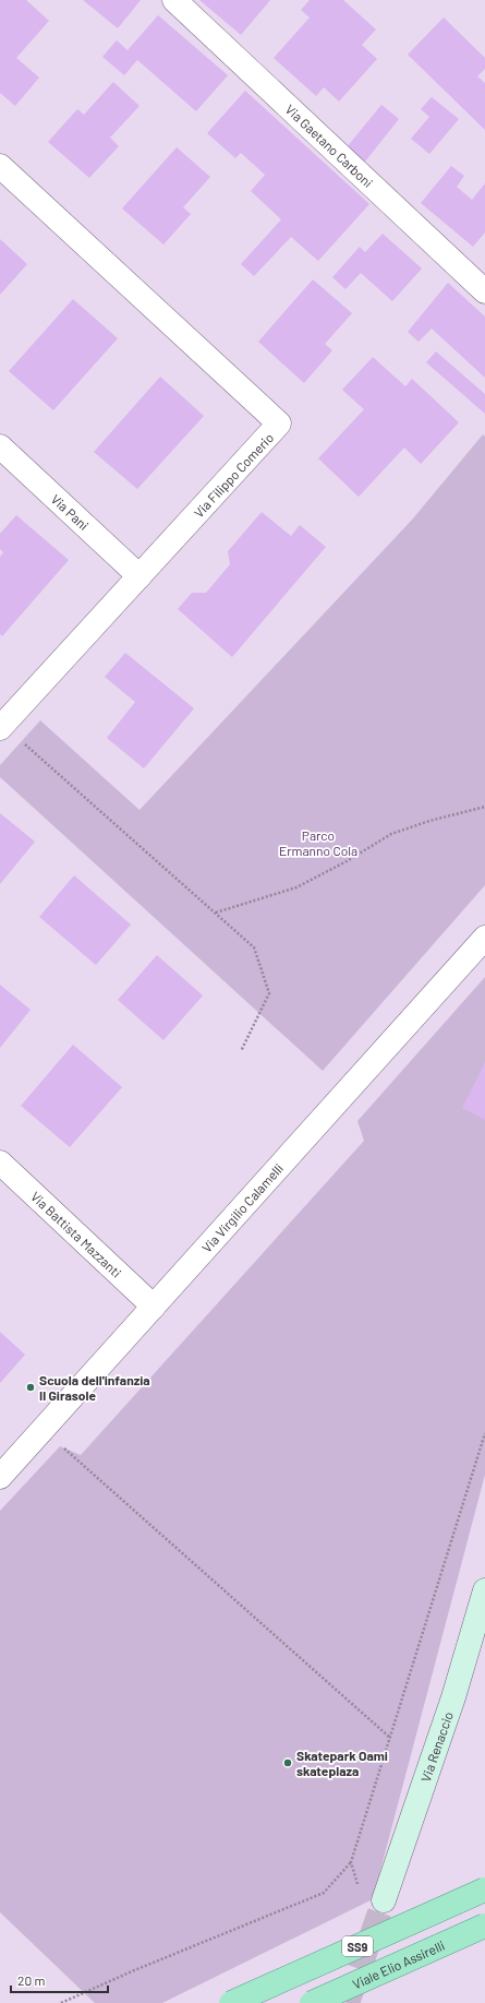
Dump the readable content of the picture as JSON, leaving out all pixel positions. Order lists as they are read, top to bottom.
{
  "streets": {
    "main road": ["SS9", "Viale Elio Assirelli"],
    "street": [
      "Via Gaetano Carboni",
      "Via Filippo Comerio",
      "Via Pani",
      "Via Virgilio Calamelli",
      "Via Battista Mazzanti",
      "Via Renaccio"
    ]
  },
  "crossings": [
    ["Via Filippo Comerio", "Via Pani"],
    ["Via Virgilio Calamelli", "Via Battista Mazzanti"]
  ],
  "parks": ["Parco Ermanno Cola"],
  "places": ["Scuola dell'infanzia Il Girasole", "Skatepark Oami skateplaza"],
  "scale_bar": "20 m"
}
